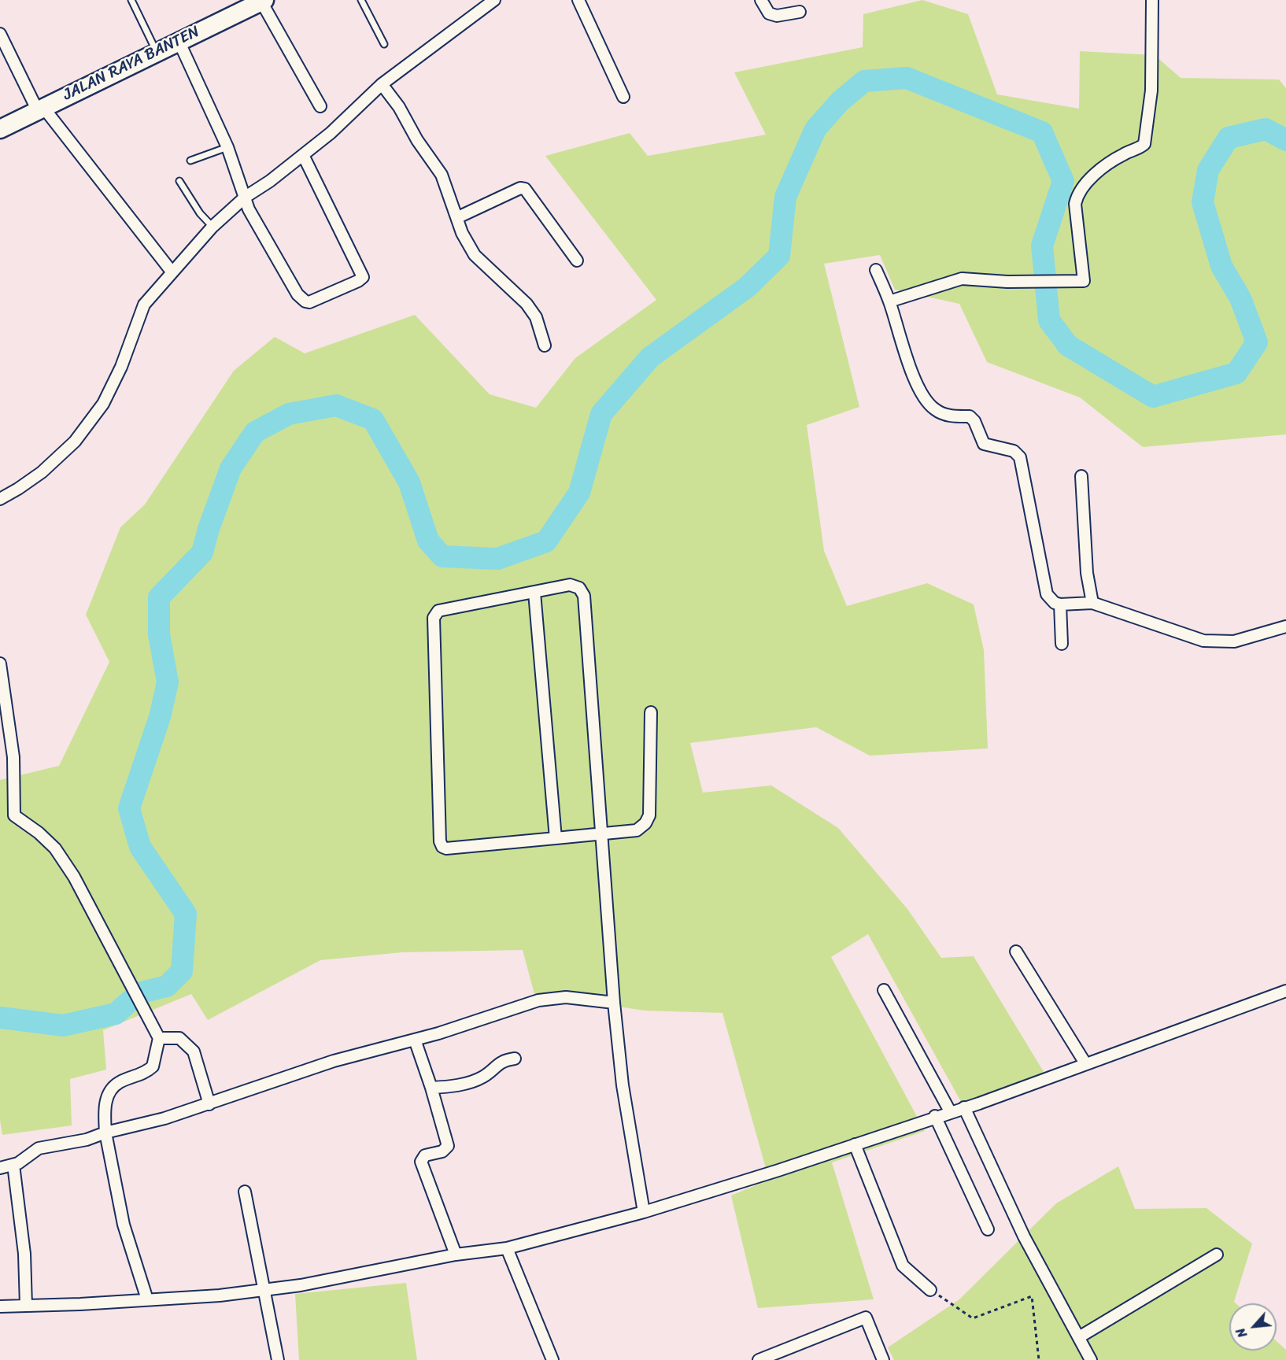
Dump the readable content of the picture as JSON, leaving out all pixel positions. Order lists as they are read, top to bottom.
{
  "streets": {
    "main road": ["JALAN RAYA BANTEN"]
  },
  "north": "bottom left"
}
